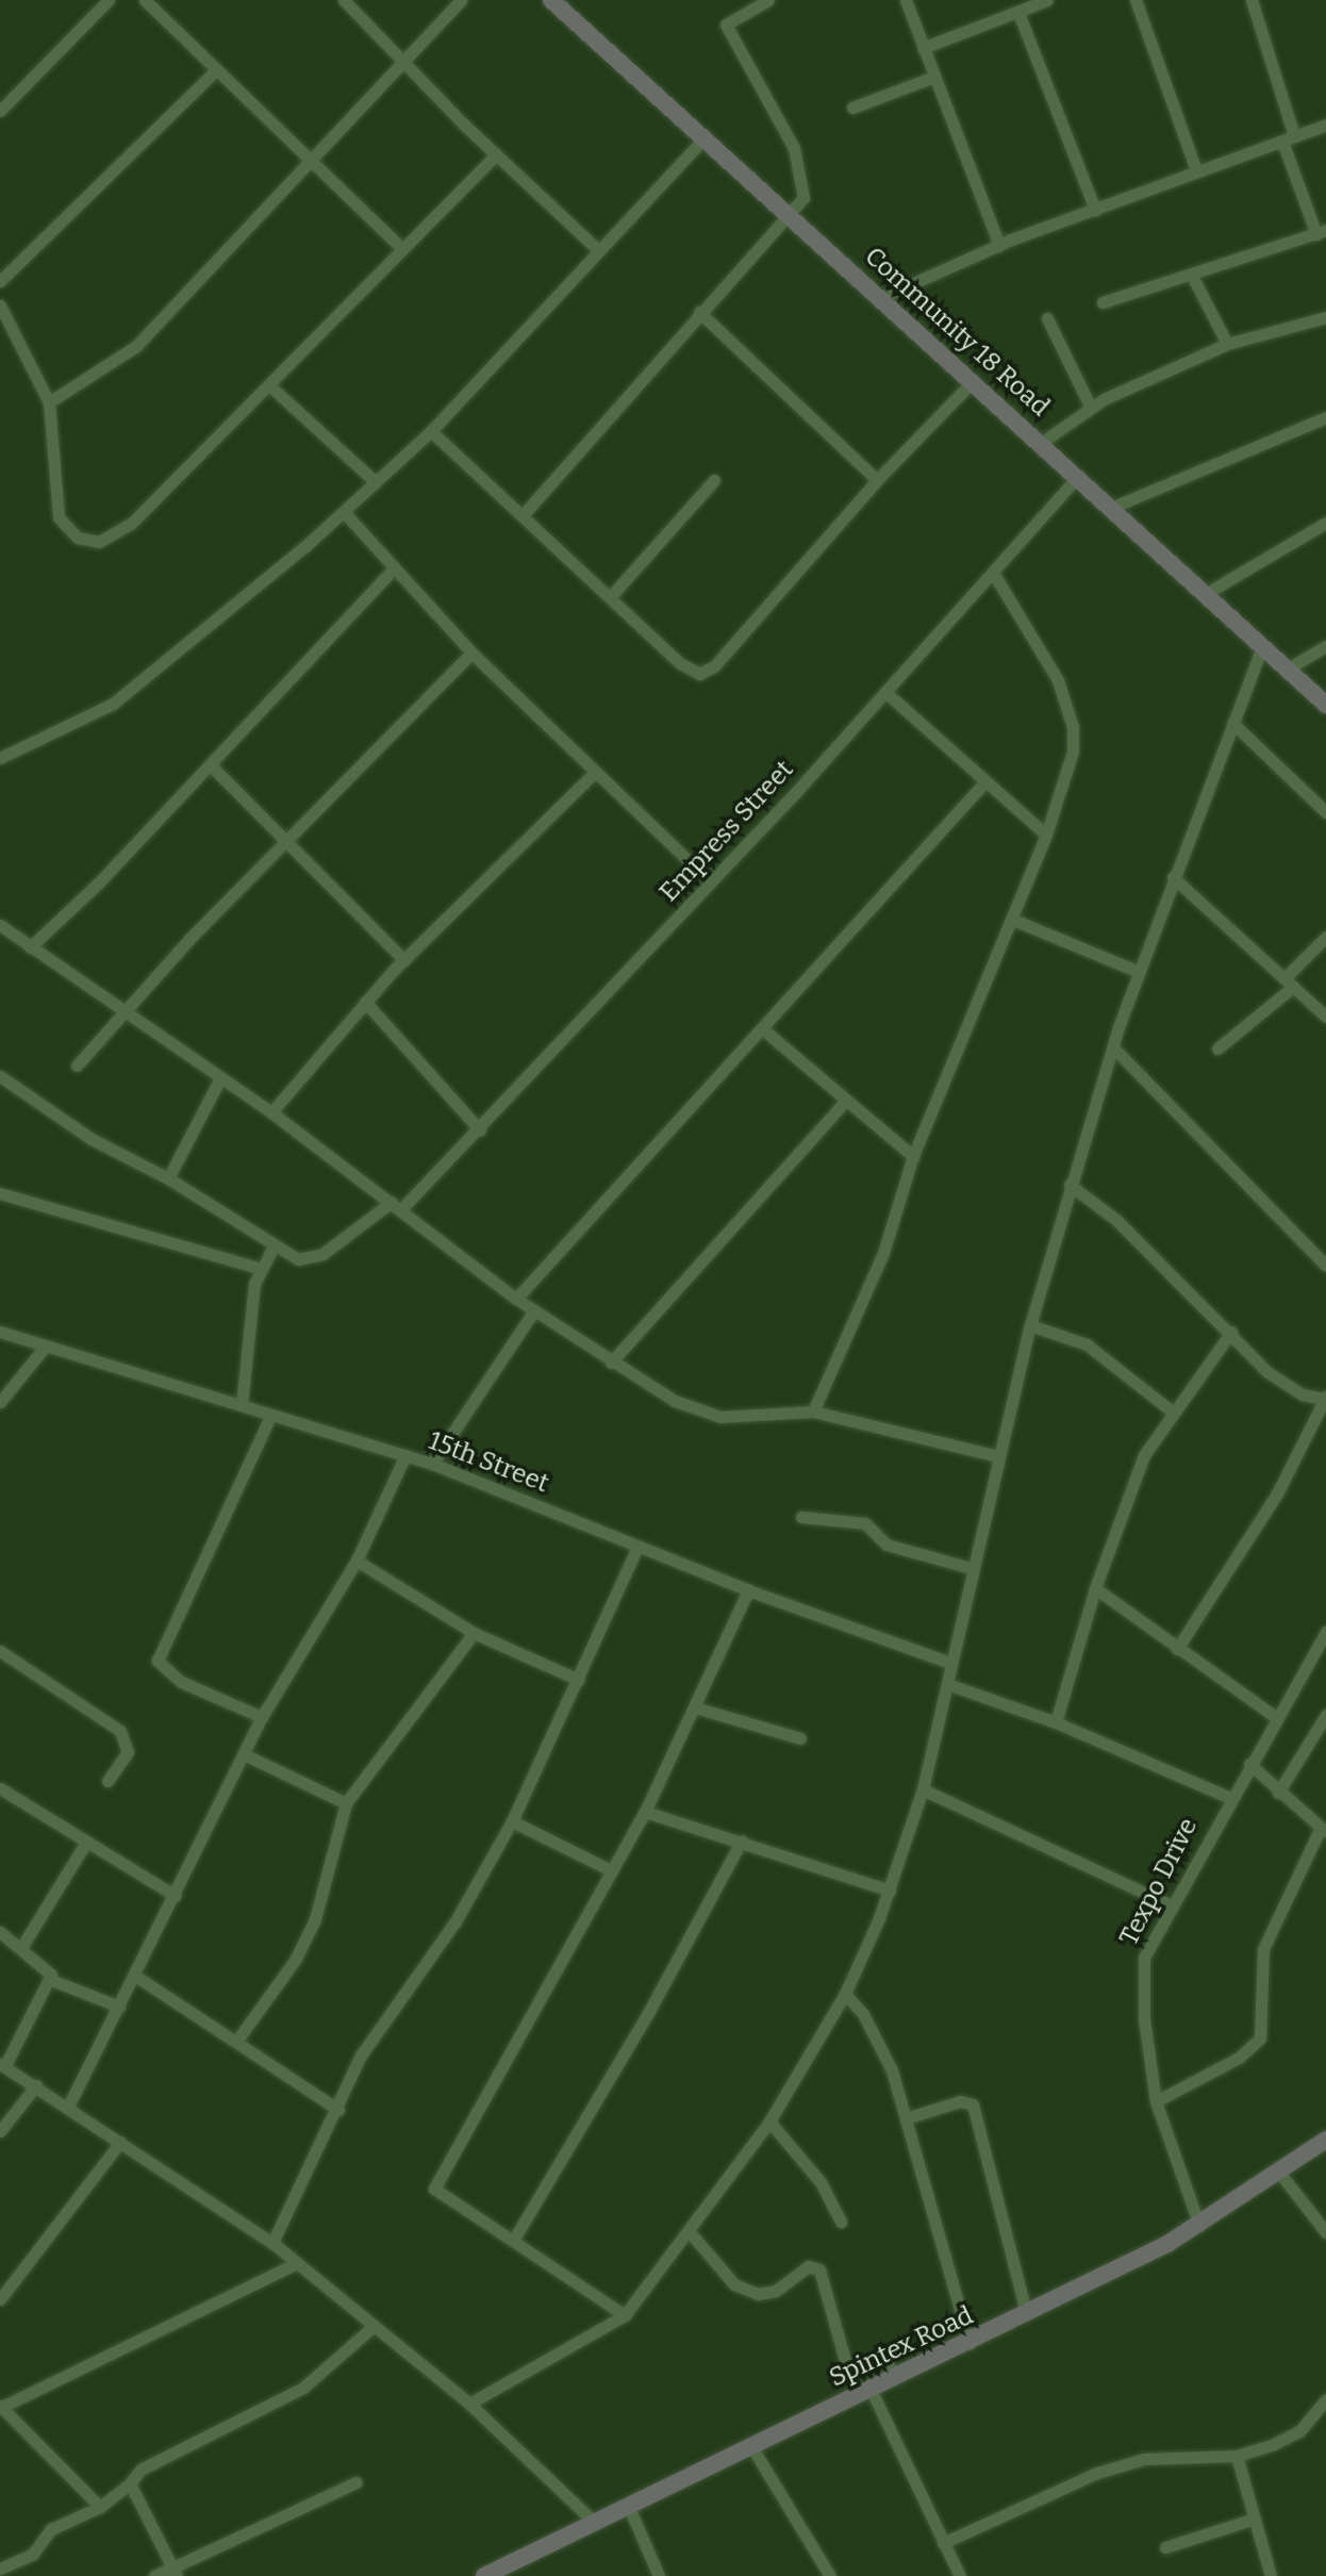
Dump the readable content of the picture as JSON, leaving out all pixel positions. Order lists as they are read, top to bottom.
{
  "streets": {
    "main road": ["Community 18 Road", "Spintex Road"],
    "street": ["Empress Street", "15th Street", "Texpo Drive"]
  },
  "crossings": [
    ["Community 18 Road", "Empress Street"],
    ["Texpo Drive", "Spintex Road"]
  ]
}
